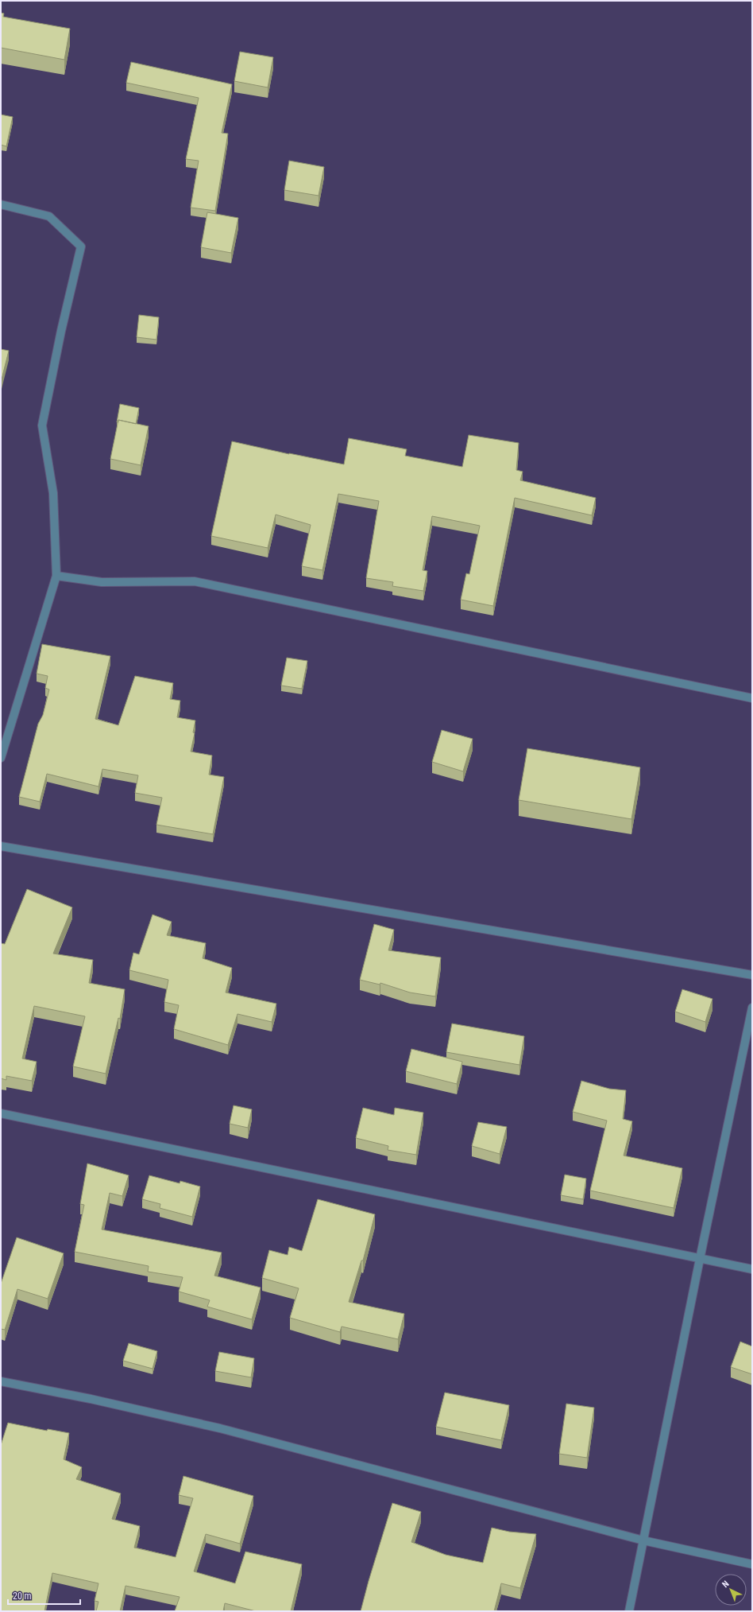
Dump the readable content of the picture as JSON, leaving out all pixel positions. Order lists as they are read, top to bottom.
{
  "scale_bar": "20 m",
  "north": "top left"
}
